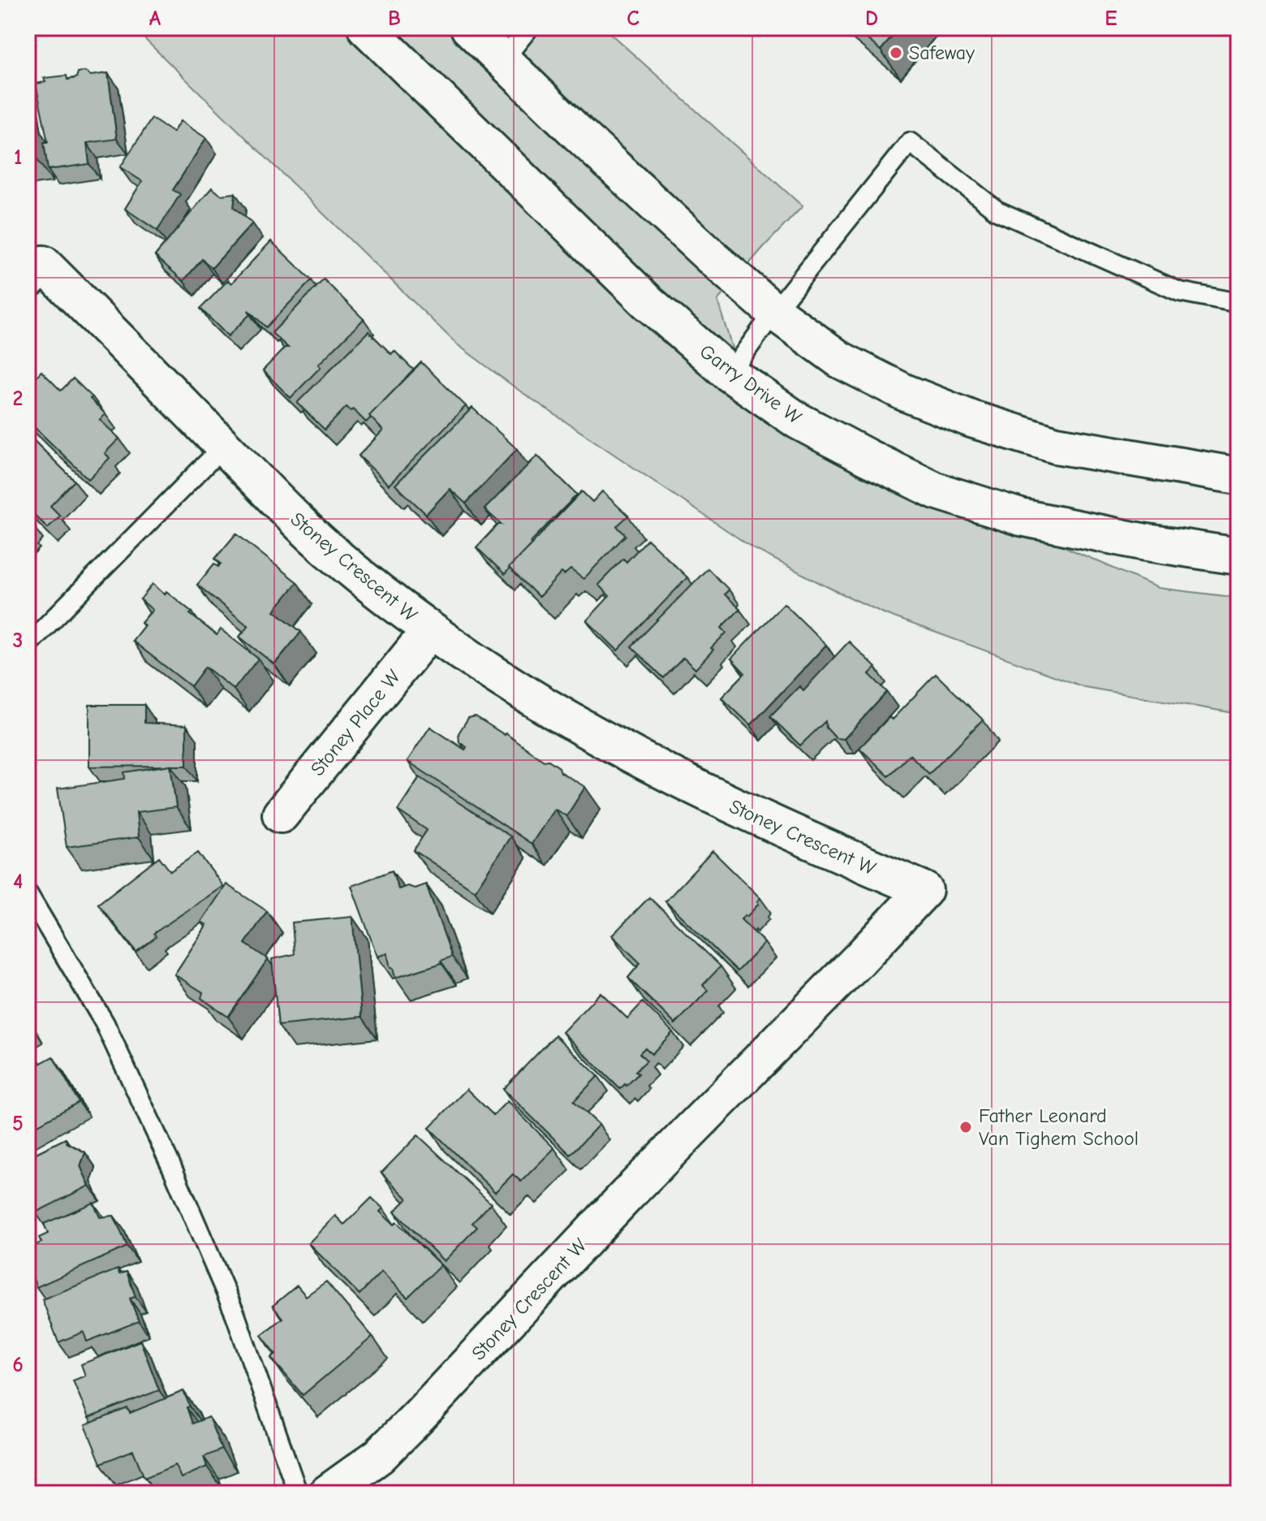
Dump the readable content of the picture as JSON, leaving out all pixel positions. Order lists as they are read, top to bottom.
{
  "streets": {
    "street": ["Garry Drive W", "Stoney Crescent W", "Stoney Place W"]
  },
  "crossings": [
    ["Stoney Crescent W", "Stoney Place W"]
  ],
  "places": ["Safeway", "Father Leonard Van Tighem School"],
  "grid": {
    "columns": [
      "A",
      "B",
      "C",
      "D",
      "E"
    ],
    "rows": [
      "1",
      "2",
      "3",
      "4",
      "5",
      "6"
    ]
  }
}
